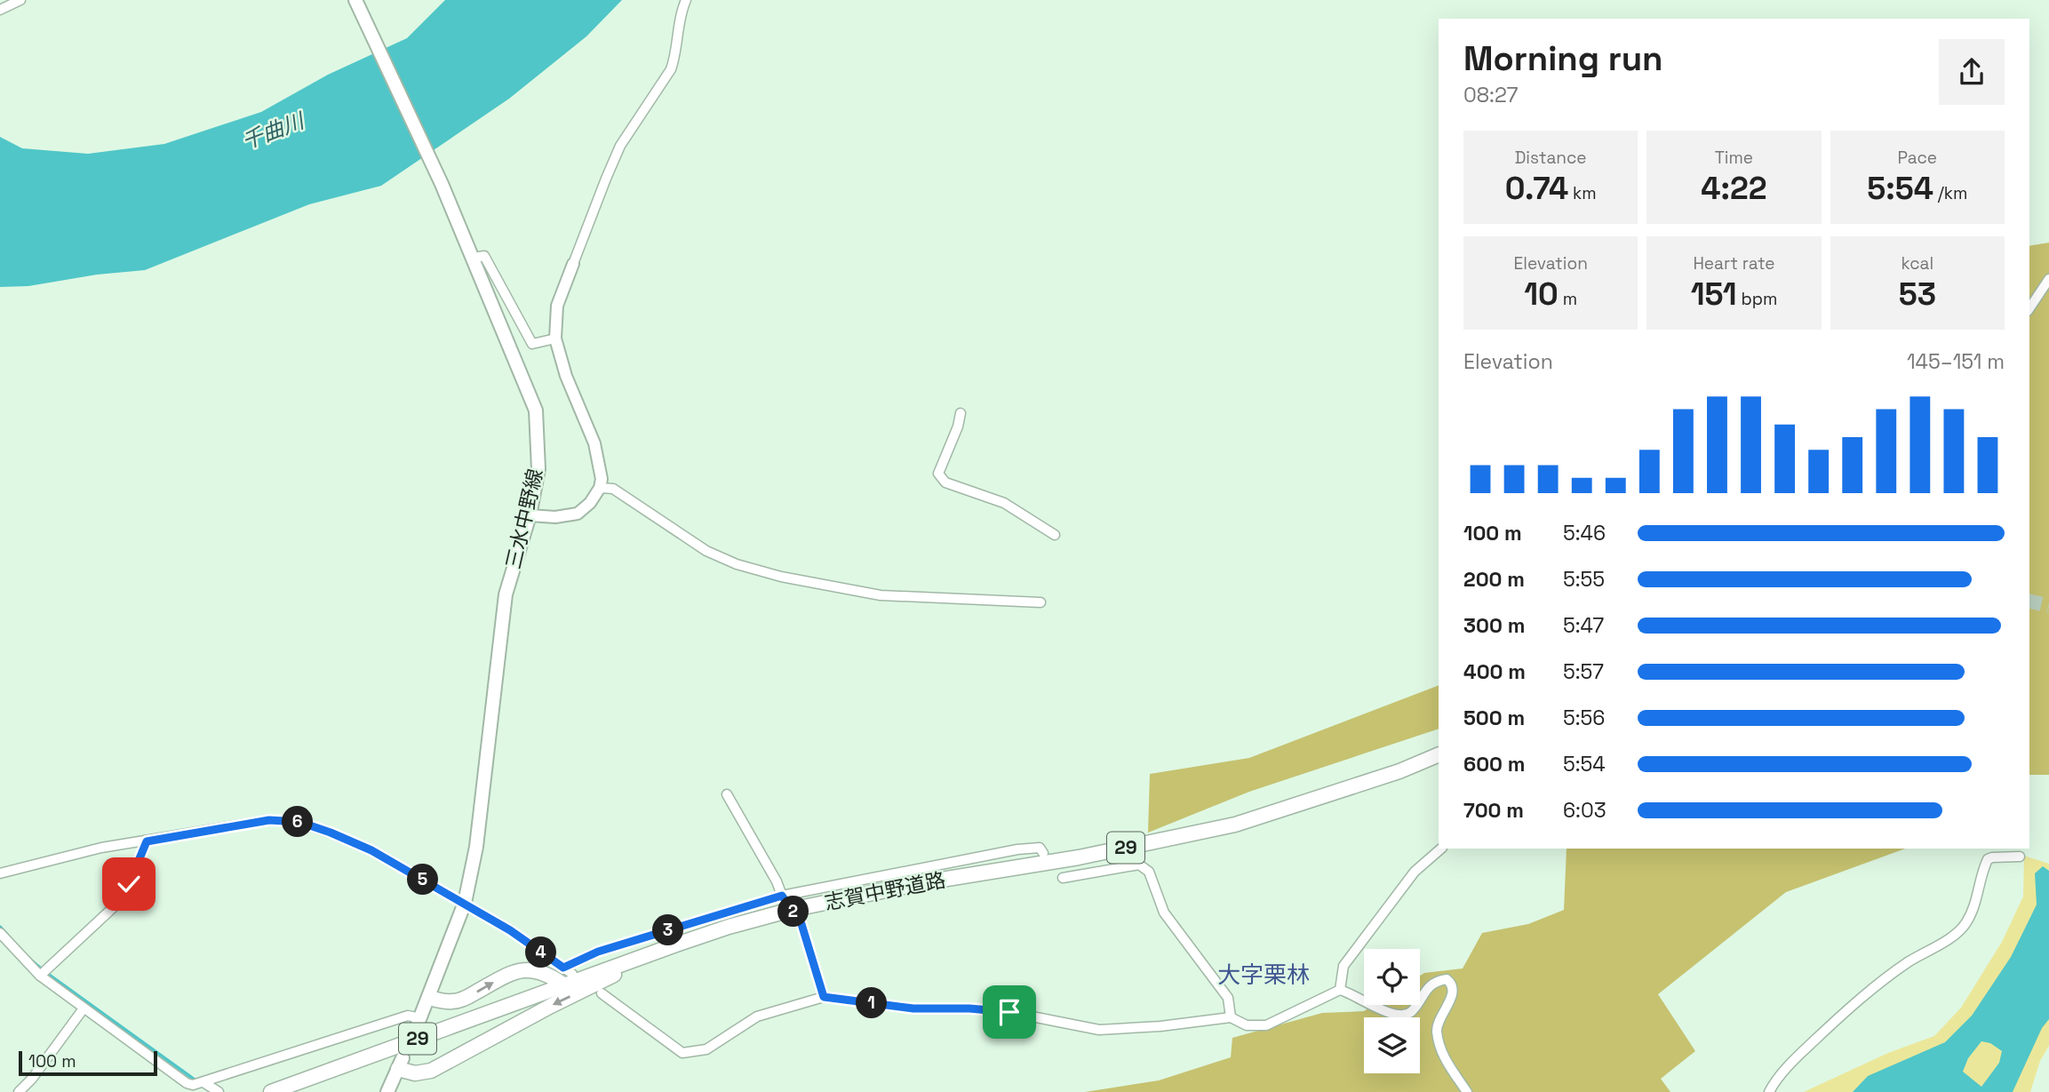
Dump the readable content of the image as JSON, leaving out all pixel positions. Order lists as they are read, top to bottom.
{
  "streets": {
    "main road": ["三水中野線", "29", "志賀中野道路"]
  },
  "crossings": [
    ["三水中野線", "29"],
    ["29", "志賀中野道路"]
  ],
  "districts": ["大字栗林"],
  "water": ["千曲川"],
  "scale_bar": "100 m",
  "page": {
    "heading": ["Morning run", "08:27"],
    "stats": [
      ["Distance", "0.74 km"],
      ["Time", "4:22"],
      ["Pace", "5:54 /km"],
      ["Elevation", "10 m"],
      ["Heart rate", "151 bpm"],
      ["kcal", "53"]
    ],
    "chart": ["Elevation", "145–151 m"],
    "list": [
      {
        "name": "100 m",
        "note": "5:46"
      },
      {
        "name": "200 m",
        "note": "5:55"
      },
      {
        "name": "300 m",
        "note": "5:47"
      },
      {
        "name": "400 m",
        "note": "5:57"
      },
      {
        "name": "500 m",
        "note": "5:56"
      },
      {
        "name": "600 m",
        "note": "5:54"
      },
      {
        "name": "700 m",
        "note": "6:03"
      }
    ],
    "pins": [
      "6",
      "5",
      "2",
      "3",
      "4",
      "1"
    ],
    "scale": "100 m"
  }
}
